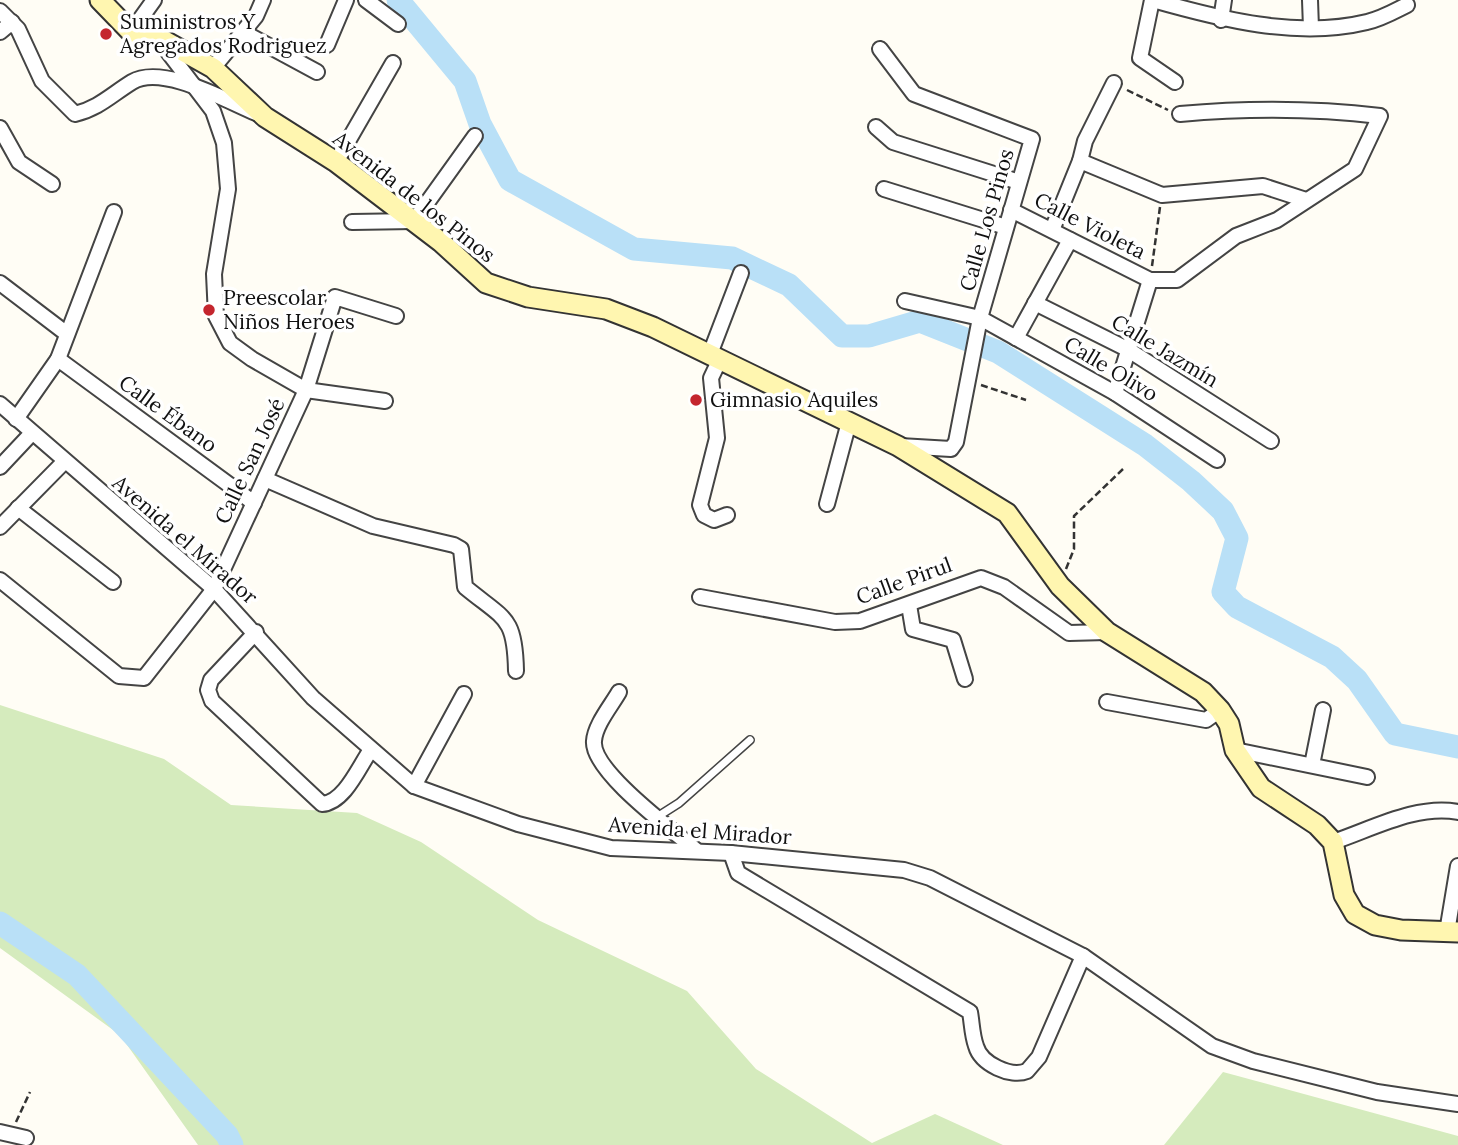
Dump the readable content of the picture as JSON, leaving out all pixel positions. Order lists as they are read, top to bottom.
{
  "streets": {
    "street": [
      "Avenida de los Pinos",
      "Calle Los Pinos",
      "Calle Violeta",
      "Calle Jazmín",
      "Calle Olivo",
      "Calle Ébano",
      "Calle San José",
      "Avenida el Mirador",
      "Calle Pirul"
    ]
  },
  "crossings": [
    ["Avenida de los Pinos", "Calle Los Pinos"],
    ["Avenida de los Pinos", "Calle San José"],
    ["Avenida de los Pinos", "Calle Pirul"],
    ["Calle Los Pinos", "Calle Violeta"],
    ["Calle Los Pinos", "Calle Olivo"],
    ["Calle Ébano", "Calle San José"],
    ["Calle San José", "Avenida el Mirador"]
  ],
  "places": ["Suministros Y Agregados Rodriguez", "Preescolar Niños Heroes", "Gimnasio Aquiles"]
}
